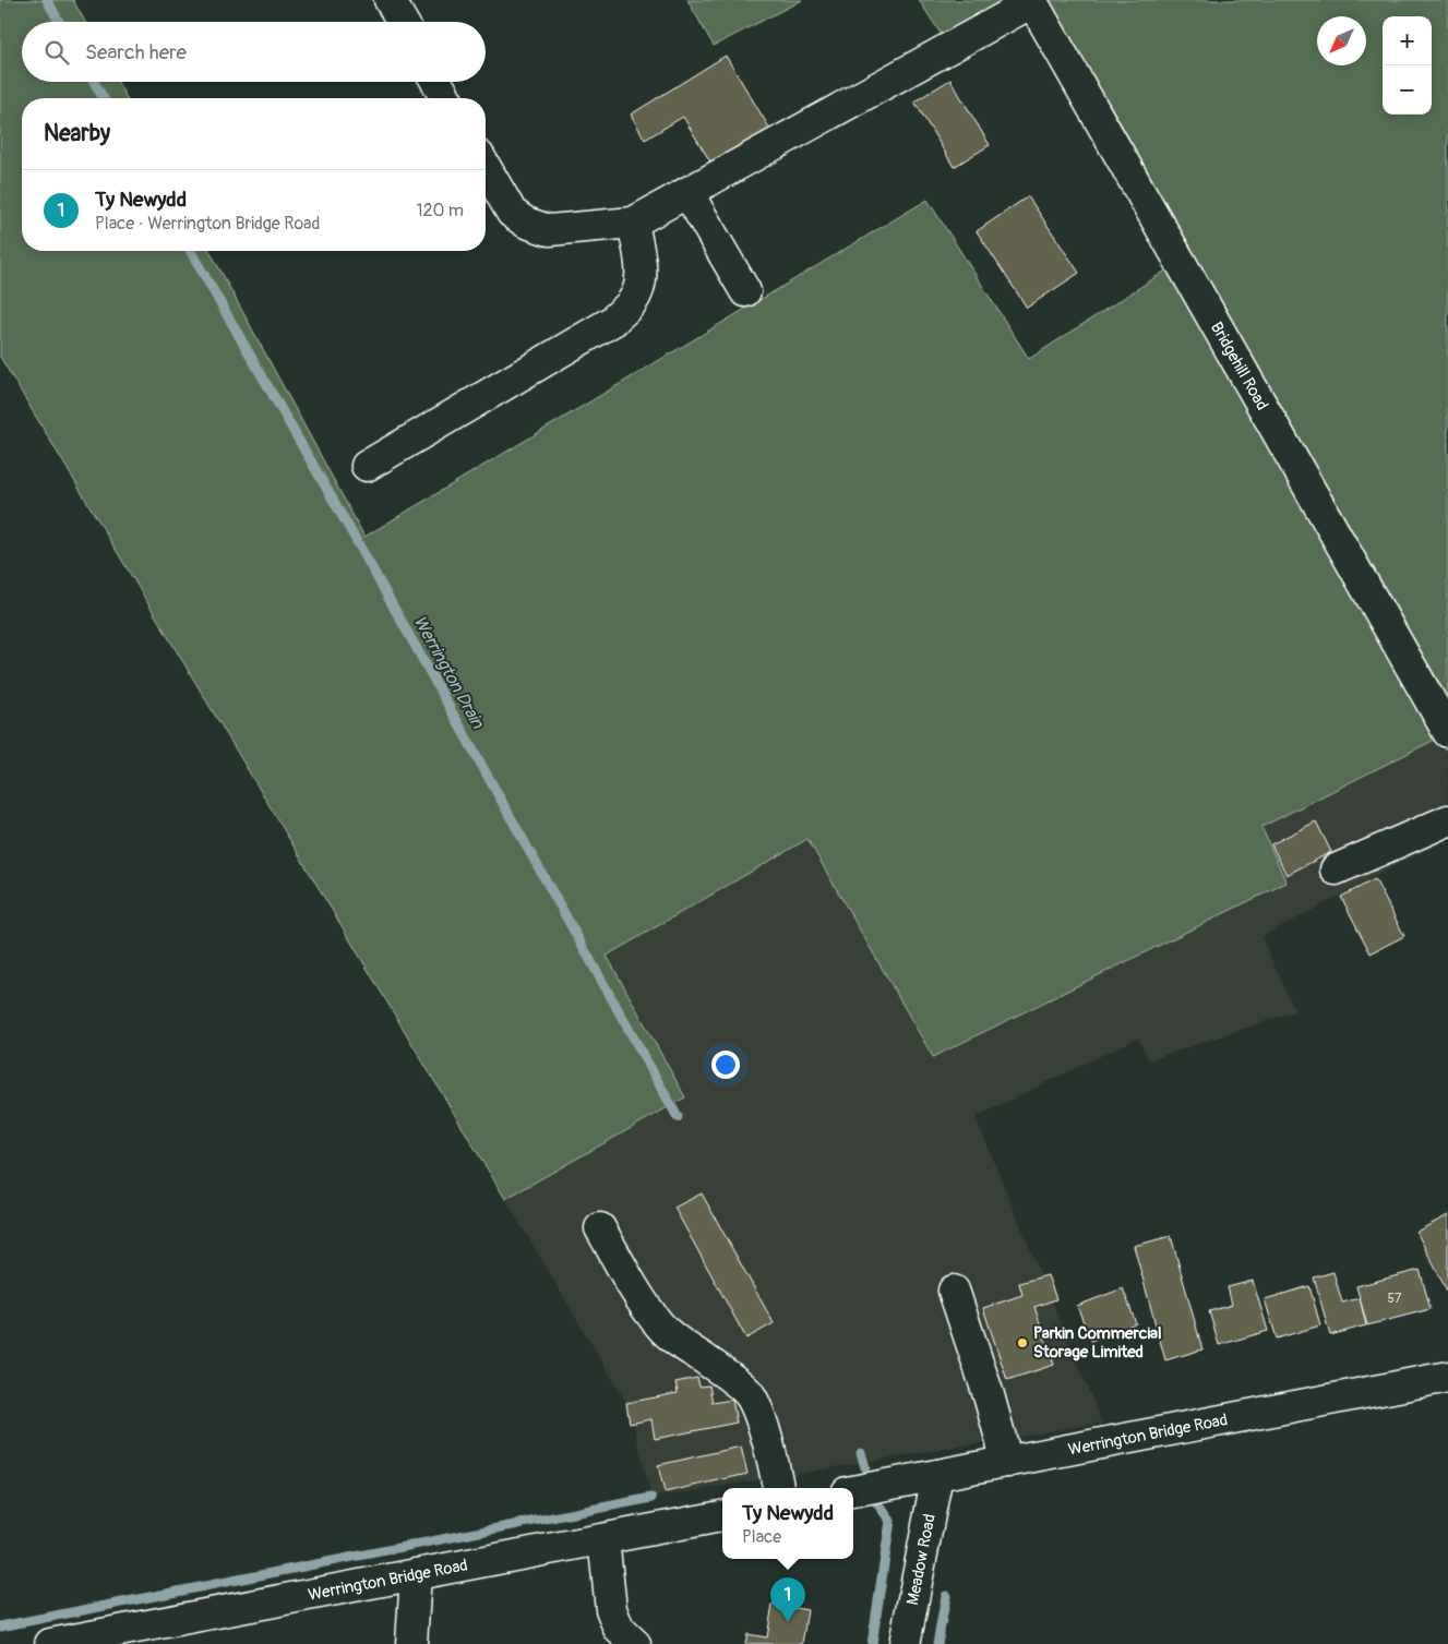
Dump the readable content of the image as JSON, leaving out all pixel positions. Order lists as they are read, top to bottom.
{
  "streets": {
    "street": ["Bridgehill Road", "Werrington Bridge Road", "Meadow Road"]
  },
  "crossings": [
    ["Werrington Bridge Road", "Meadow Road"]
  ],
  "water": ["Werrington Drain"],
  "places": ["Parkin Commercial Storage Limited"],
  "house_numbers": ["57"],
  "north": "bottom left",
  "page": {
    "map_buttons": ["+", "−"],
    "search": "Search here",
    "heading": "Nearby",
    "list": [
      {
        "mark": "1",
        "name": "Ty Newydd",
        "note": "Place · Werrington Bridge Road",
        "value": "120 m"
      }
    ],
    "popup": ["Ty Newydd", "Place"],
    "pins": "1"
  }
}
